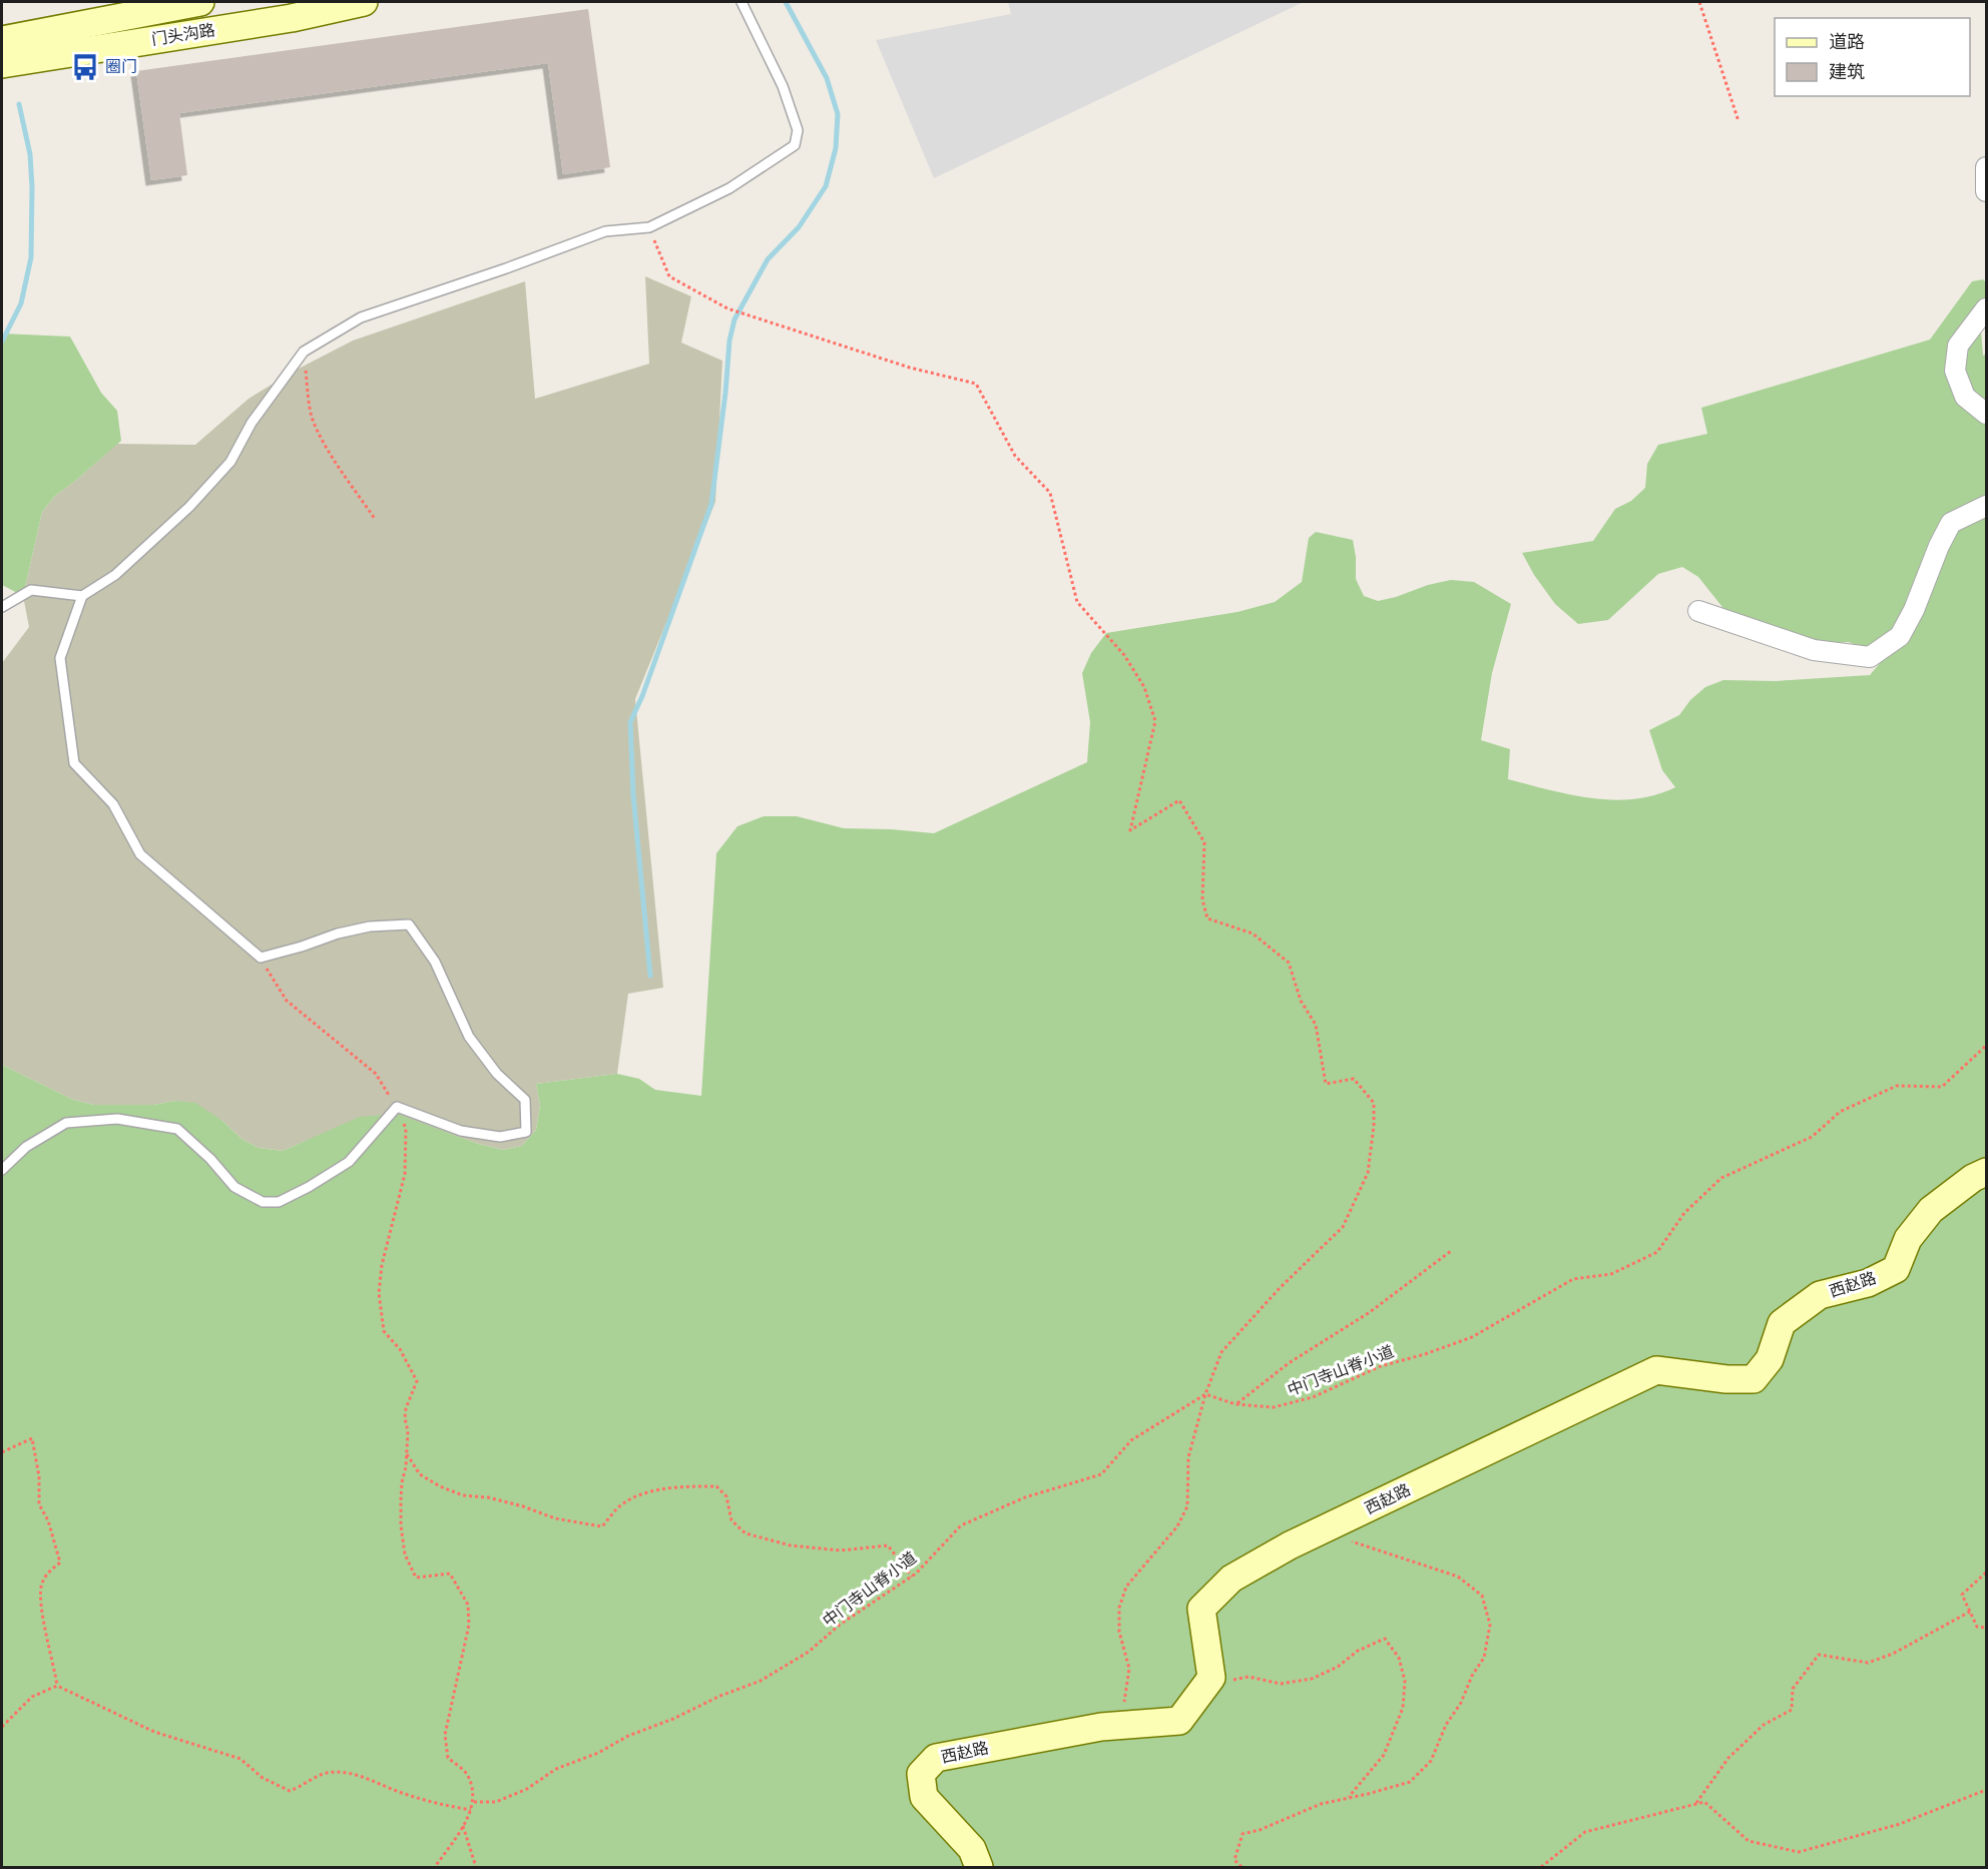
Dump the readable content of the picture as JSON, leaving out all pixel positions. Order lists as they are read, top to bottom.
{
  "streets": {
    "street": ["门头沟路", "西赵路"],
    "path": ["中门寺山脊小道"]
  },
  "places": {
    "bus stop": ["圈门"]
  },
  "legend": ["道路", "建筑"]
}
